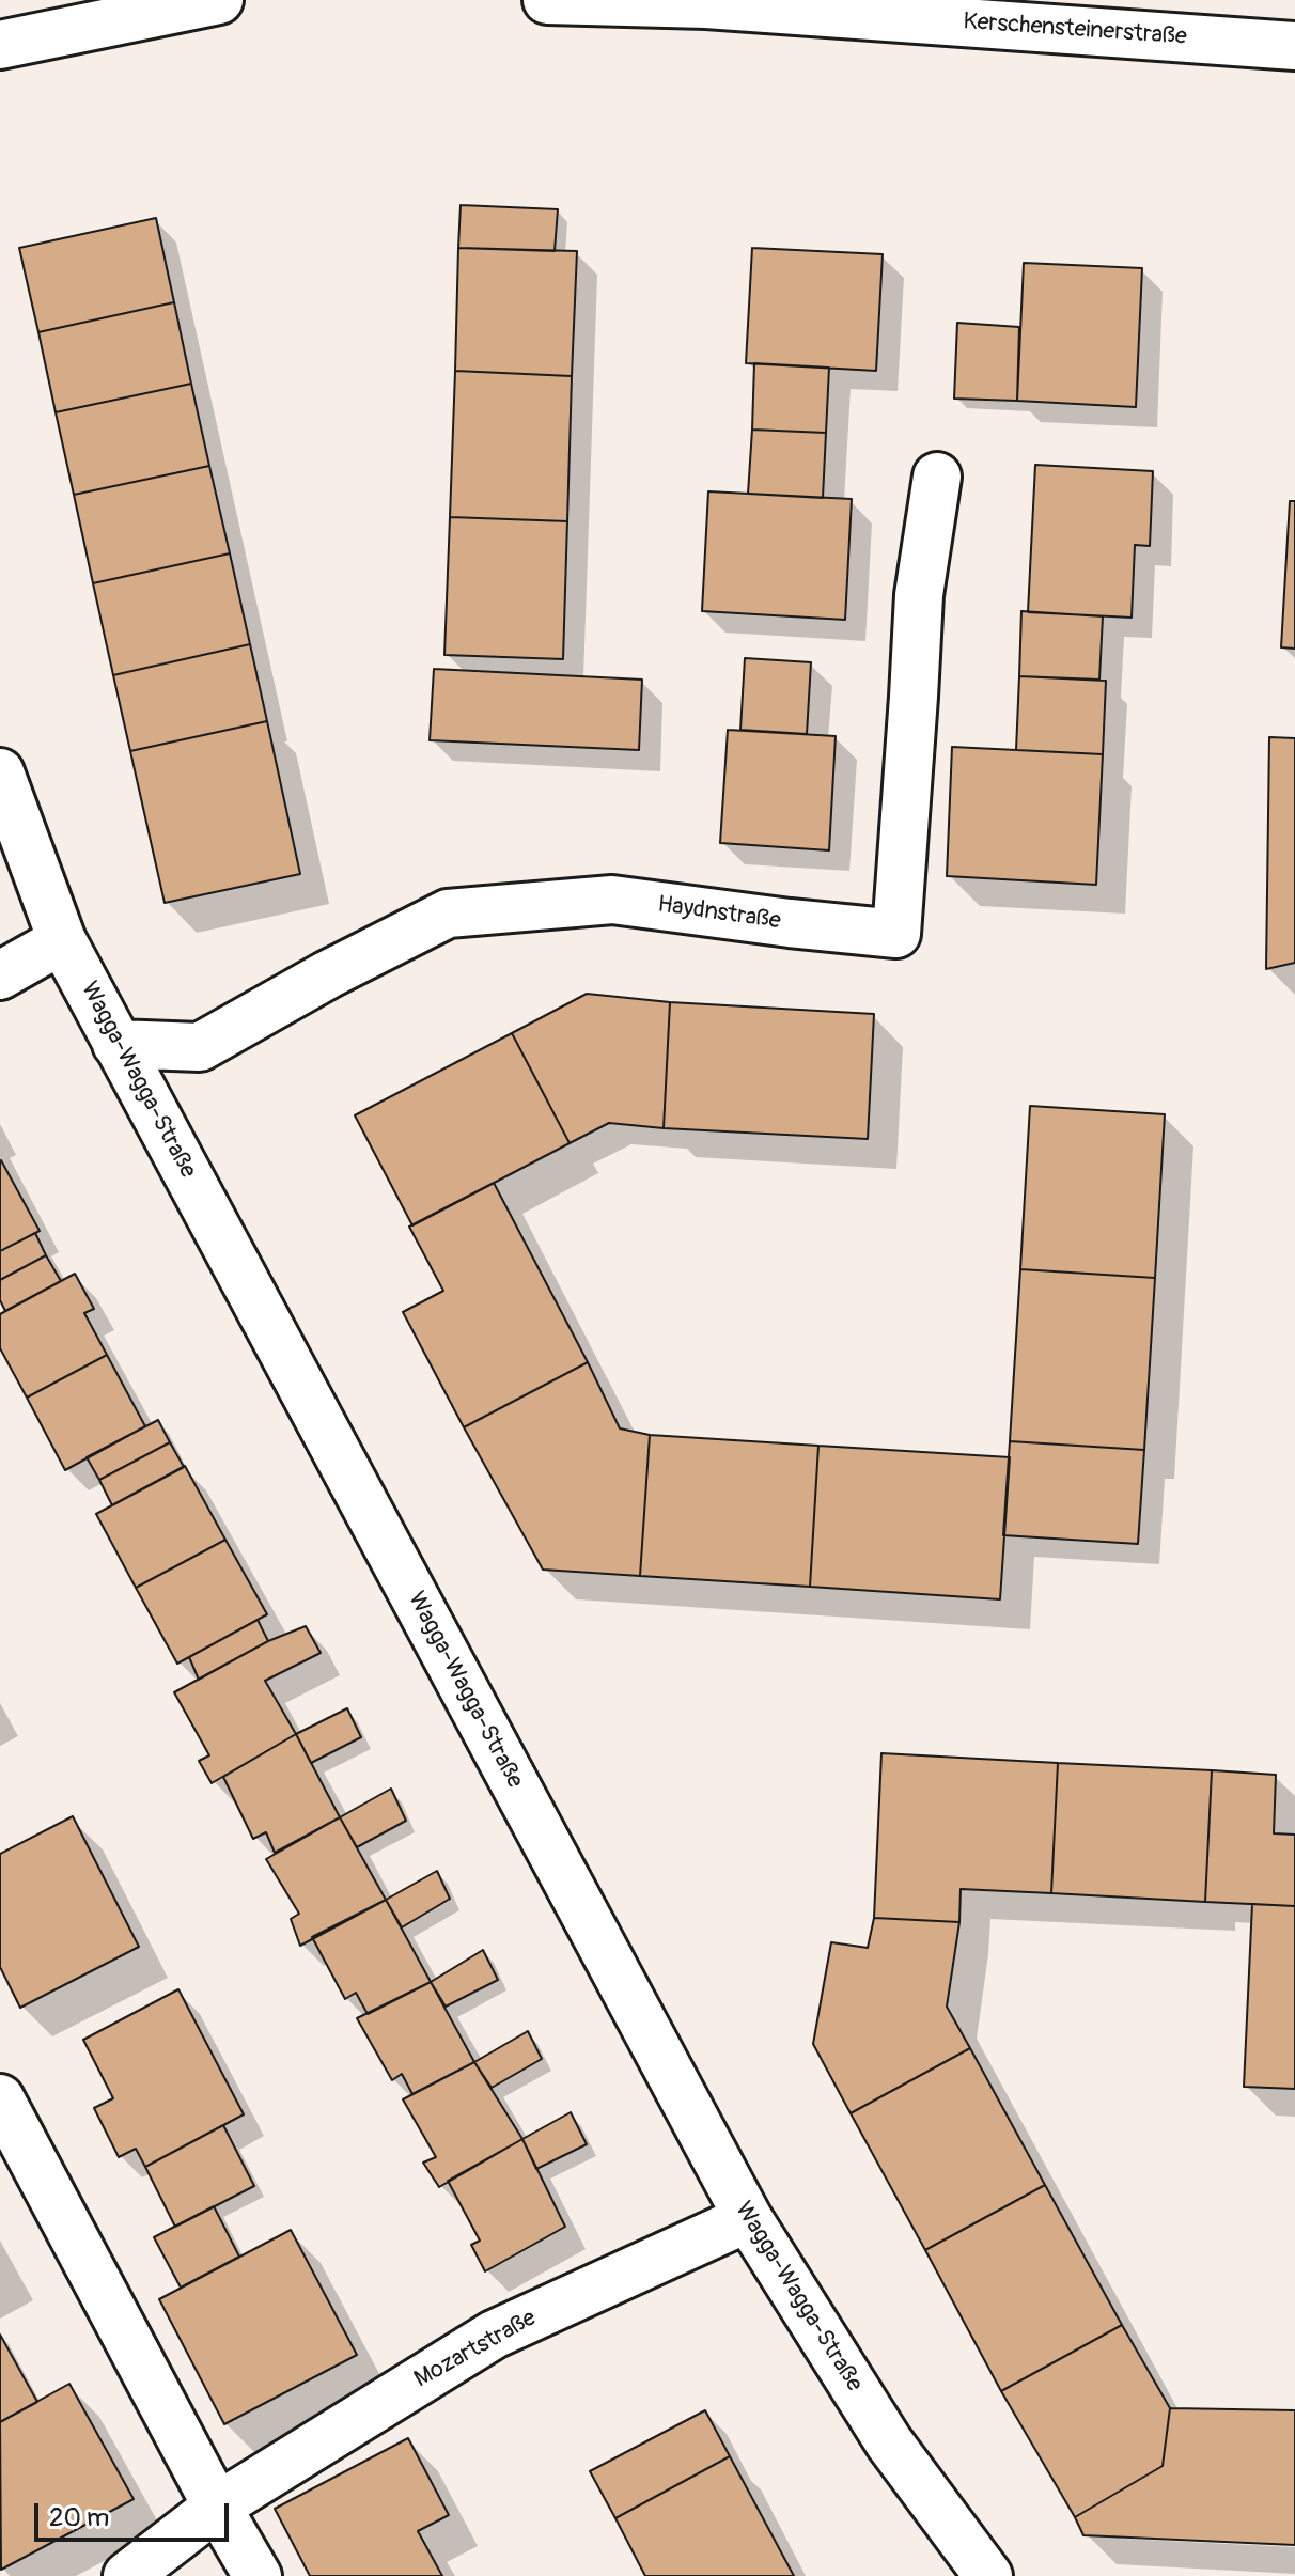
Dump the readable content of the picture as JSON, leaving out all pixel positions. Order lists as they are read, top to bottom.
{
  "streets": {
    "street": [
      "Kerschensteinerstraße",
      "Haydnstraße",
      "Wagga-Wagga-Straße",
      "Mozartstraße"
    ]
  },
  "crossings": [
    ["Haydnstraße", "Wagga-Wagga-Straße"],
    ["Wagga-Wagga-Straße", "Mozartstraße"]
  ],
  "scale_bar": "20 m"
}
